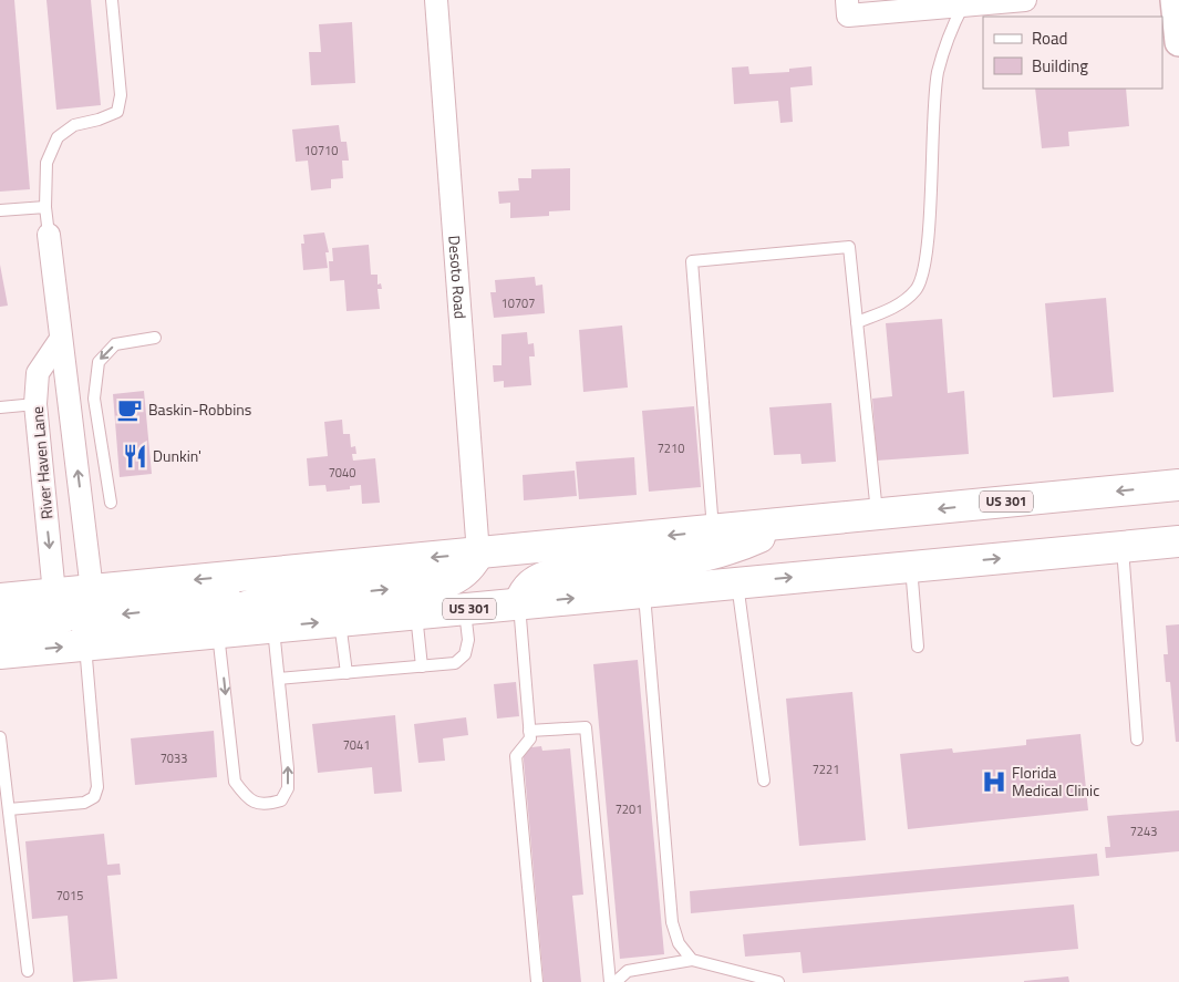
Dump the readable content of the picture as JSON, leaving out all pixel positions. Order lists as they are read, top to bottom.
{
  "streets": {
    "main road": ["US 301"],
    "street": ["Desoto Road", "River Haven Lane"]
  },
  "crossings": [
    ["Desoto Road", "US 301"],
    ["River Haven Lane", "US 301"]
  ],
  "places": {
    "cafe": ["Baskin-Robbins"],
    "restaurant": ["Dunkin'"],
    "hospital": ["Florida Medical Clinic"]
  },
  "house_numbers": [
    "10710",
    "10707",
    "7210",
    "7040",
    "7041",
    "7033",
    "7221",
    "7201",
    "7243",
    "7015"
  ],
  "legend": ["Road", "Building"]
}
